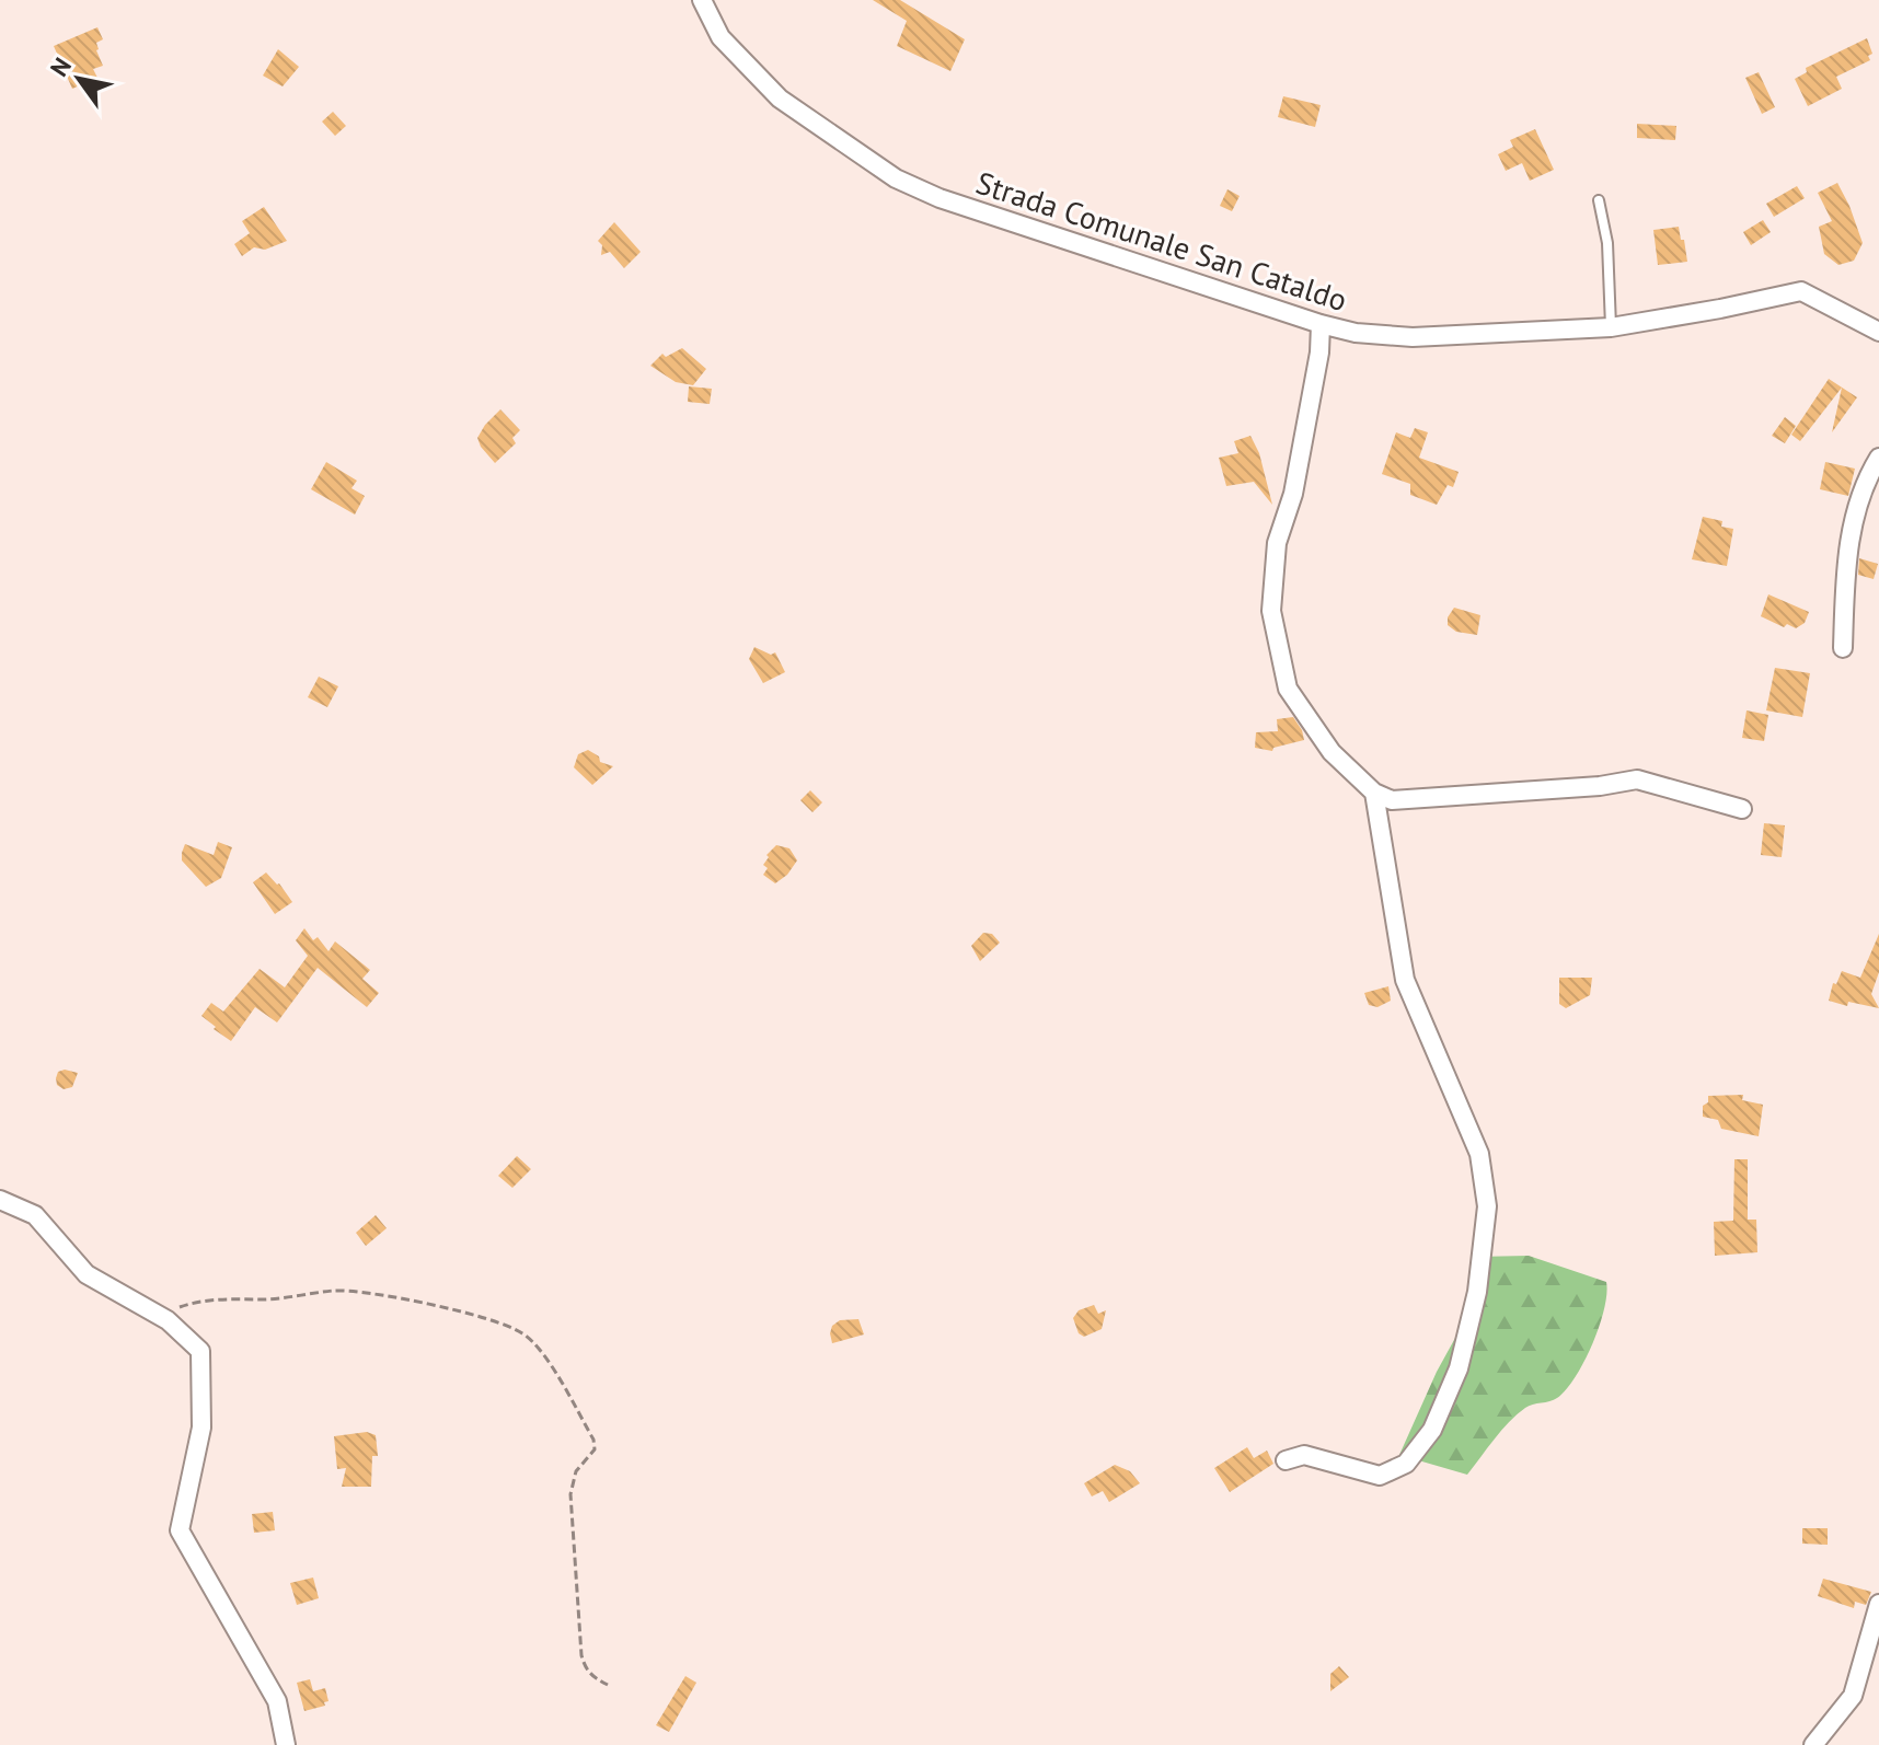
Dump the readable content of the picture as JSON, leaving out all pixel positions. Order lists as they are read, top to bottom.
{
  "streets": {
    "street": ["Strada Comunale San Cataldo"]
  },
  "north": "top left"
}
